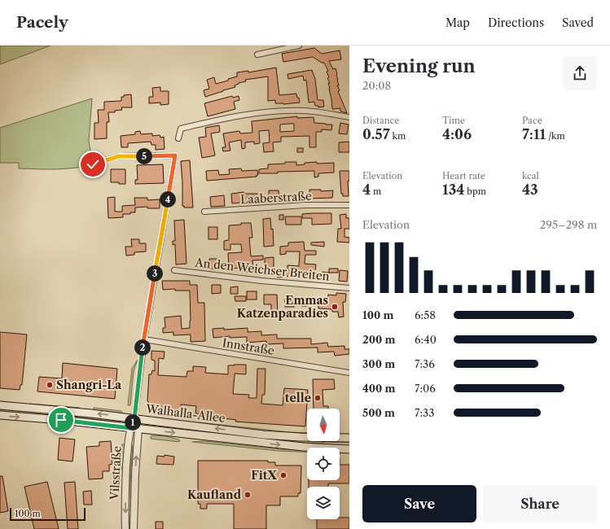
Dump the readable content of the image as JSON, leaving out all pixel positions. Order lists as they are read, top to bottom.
{
  "streets": {
    "main road": ["Walhalla-Allee"],
    "street": [
      "Laaberstraße",
      "An den Weichser Breiten",
      "Innstraße",
      "Vilsstraße"
    ]
  },
  "crossings": [
    ["Innstraße", "Vilsstraße"],
    ["Walhalla-Allee", "Vilsstraße"]
  ],
  "places": [
    "Emmas Katzenparadies",
    "Shangri-La",
    "telle",
    "FitX",
    "Kaufland"
  ],
  "scale_bar": "100 m",
  "north": "bottom",
  "page": {
    "header": "Pacely",
    "nav": ["Map", "Directions", "Saved"],
    "heading": ["Evening run", "20:08"],
    "stats": [
      ["Distance", "0.57 km"],
      ["Time", "4:06"],
      ["Pace", "7:11 /km"],
      ["Elevation", "4 m"],
      ["Heart rate", "134 bpm"],
      ["kcal", "43"]
    ],
    "pins": [
      "5",
      "4",
      "3",
      "2",
      "1"
    ],
    "chart": ["Elevation", "295–298 m"],
    "list": [
      {
        "name": "100 m",
        "note": "6:58"
      },
      {
        "name": "200 m",
        "note": "6:40"
      },
      {
        "name": "300 m",
        "note": "7:36"
      },
      {
        "name": "400 m",
        "note": "7:06"
      },
      {
        "name": "500 m",
        "note": "7:33"
      }
    ],
    "buttons": ["Save", "Share"],
    "scale": "100 m"
  }
}
